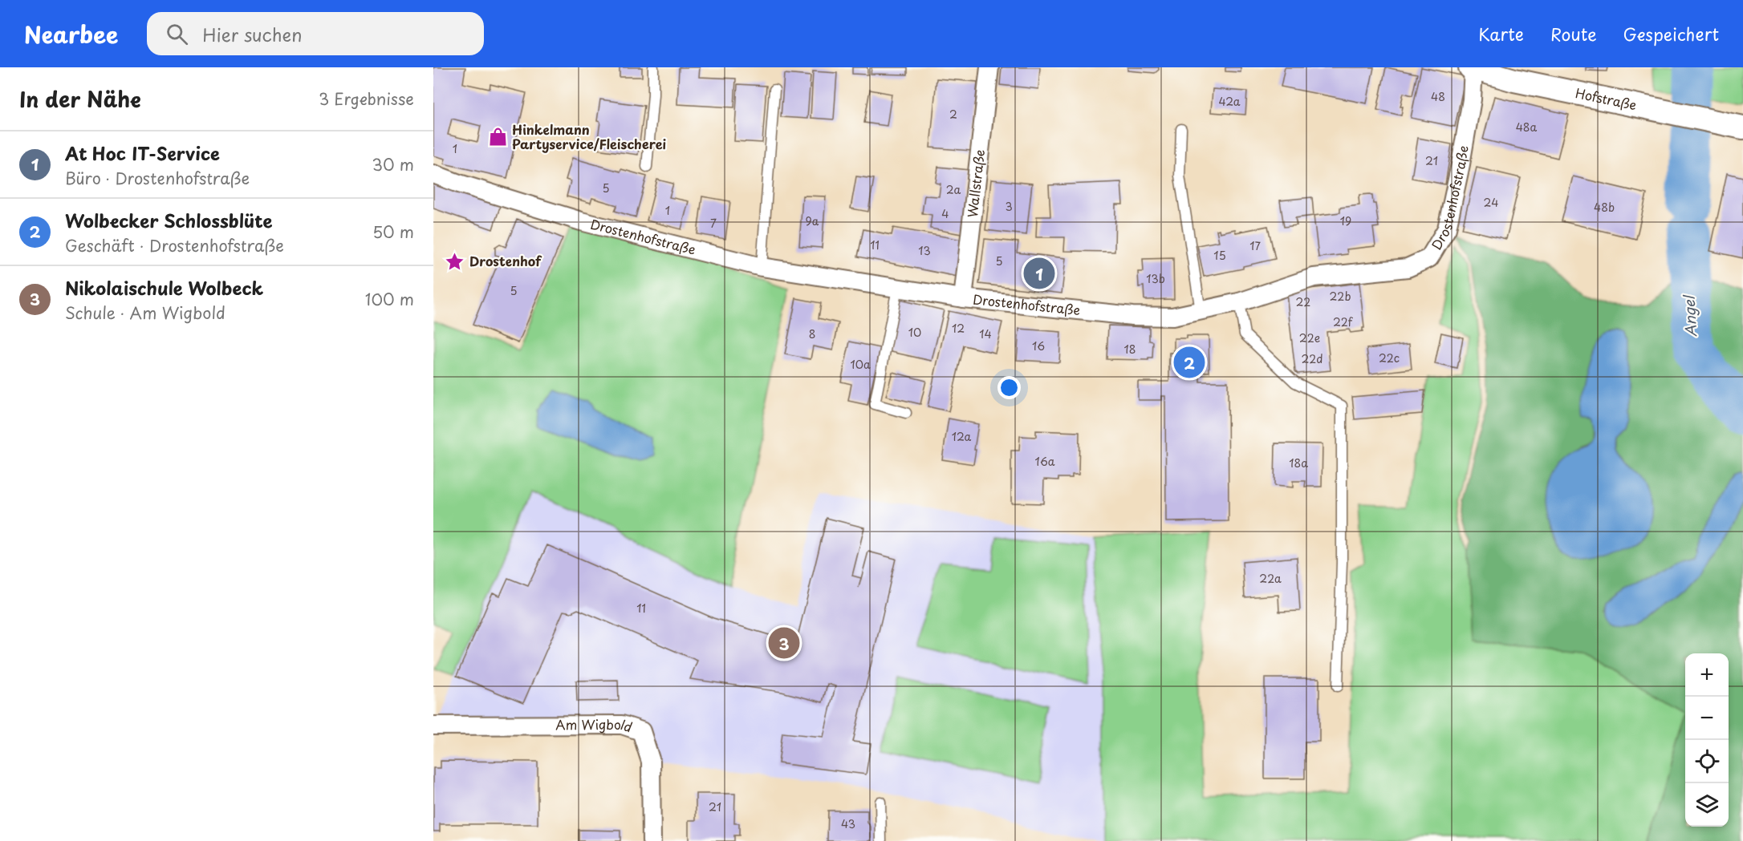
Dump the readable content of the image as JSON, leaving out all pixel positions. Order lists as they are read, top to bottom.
{
  "streets": {
    "street": [
      "Hofstraße",
      "Wallstraße",
      "Drostenhofstraße",
      "Am Wigbold"
    ]
  },
  "crossings": [
    ["Hofstraße", "Drostenhofstraße"],
    ["Wallstraße", "Drostenhofstraße"]
  ],
  "water": ["Angel"],
  "places": {
    "shop": ["Hinkelmann Partyservice/Fleischerei"],
    "place": ["Drostenhof"]
  },
  "house_numbers": [
    "48",
    "42a",
    "2",
    "48a",
    "1",
    "21",
    "5",
    "2a",
    "24",
    "3",
    "48b",
    "1",
    "4",
    "9a",
    "19",
    "7",
    "11",
    "17",
    "13",
    "15",
    "5",
    "13b",
    "5",
    "22b",
    "22",
    "22f",
    "12",
    "10",
    "8",
    "14",
    "22e",
    "16",
    "18",
    "22c",
    "22d",
    "10a",
    "12a",
    "16a",
    "18a",
    "22a",
    "11",
    "21",
    "43"
  ],
  "page": {
    "header": "Nearbee",
    "search": "Hier suchen",
    "nav": ["Karte", "Route", "Gespeichert"],
    "heading": ["In der Nähe", "3 Ergebnisse"],
    "list": [
      {
        "mark": "1",
        "name": "At Hoc IT-Service",
        "note": "Büro · Drostenhofstraße",
        "value": "30 m"
      },
      {
        "mark": "2",
        "name": "Wolbecker Schlossblüte",
        "note": "Geschäft · Drostenhofstraße",
        "value": "50 m"
      },
      {
        "mark": "3",
        "name": "Nikolaischule Wolbeck",
        "note": "Schule · Am Wigbold",
        "value": "100 m"
      }
    ],
    "pins": ["1", "2", "3"],
    "map_buttons": ["+", "−"]
  }
}
